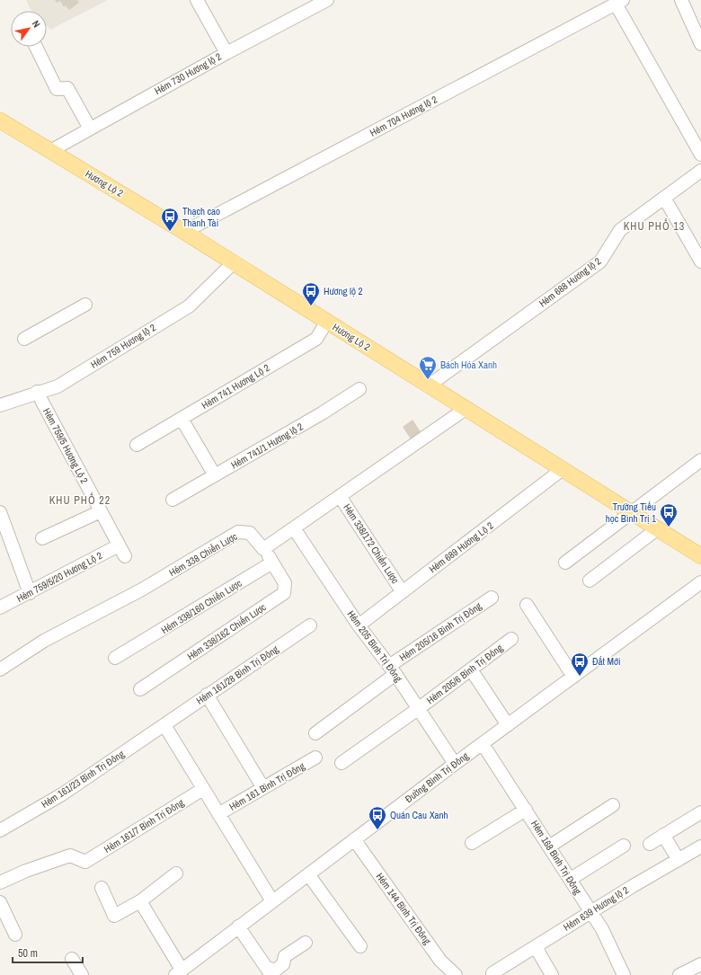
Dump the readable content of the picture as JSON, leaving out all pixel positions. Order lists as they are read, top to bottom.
{
  "streets": {
    "main road": ["Hương Lộ 2"],
    "street": [
      "Hẻm 730 Hương lộ 2",
      "Hẻm 704 Hương lộ 2",
      "Hẻm 688 Hương lộ 2",
      "Hẻm 759 Hương lộ 2",
      "Hẻm 741 Hương Lộ 2",
      "Hẻm 759/5 Hương Lộ 2",
      "Hẻm 741/1 Hương lộ 2",
      "Hẻm 338/172 Chiến Lược",
      "Hẻm 689 Hương Lộ 2",
      "Hẻm 338 Chiến Lược",
      "Hẻm 759/5/20 Hương Lộ 2",
      "Hẻm 338/160 Chiến Lược",
      "Hẻm 338/162 Chiến Lược",
      "Hẻm 205/16 Bình Trị Đông",
      "Hẻm 205 Bình Trị Đông",
      "Hẻm 205/6 Bình Trị Đông",
      "Hẻm 161/28 Bình Trị Đông",
      "Đường Bình Trị Đông",
      "Hẻm 161/23 Bình Trị Đông",
      "Hẻm 161 Bình Trị Đông",
      "Hẻm 161/7 Bình Trị Đông",
      "Hẻm 168 Bình Trị Đông",
      "Hẻm 144 Bình Trị Đông",
      "Hẻm 639 Hương lộ 2"
    ]
  },
  "crossings": [
    ["Hẻm 730 Hương lộ 2", "Hương Lộ 2"],
    ["Hẻm 704 Hương lộ 2", "Hương Lộ 2"],
    ["Hương Lộ 2", "Hẻm 688 Hương lộ 2"],
    ["Hương Lộ 2", "Hẻm 759 Hương lộ 2"],
    ["Hương Lộ 2", "Hẻm 741 Hương Lộ 2"],
    ["Hương Lộ 2", "Hẻm 689 Hương Lộ 2"],
    ["Hẻm 759 Hương lộ 2", "Hẻm 759/5 Hương Lộ 2"],
    ["Hẻm 759/5 Hương Lộ 2", "Hẻm 759/5/20 Hương Lộ 2"],
    ["Hẻm 338/172 Chiến Lược", "Hẻm 689 Hương Lộ 2"],
    ["Hẻm 689 Hương Lộ 2", "Hẻm 205 Bình Trị Đông"],
    ["Hẻm 338/160 Chiến Lược", "Hẻm 338/162 Chiến Lược"],
    ["Hẻm 205/16 Bình Trị Đông", "Hẻm 205 Bình Trị Đông"],
    ["Hẻm 205 Bình Trị Đông", "Hẻm 205/6 Bình Trị Đông"],
    ["Hẻm 205 Bình Trị Đông", "Đường Bình Trị Đông"],
    ["Hẻm 161/28 Bình Trị Đông", "Hẻm 161/23 Bình Trị Đông"],
    ["Hẻm 161/28 Bình Trị Đông", "Hẻm 161 Bình Trị Đông"],
    ["Đường Bình Trị Đông", "Hẻm 161 Bình Trị Đông"],
    ["Đường Bình Trị Đông", "Hẻm 168 Bình Trị Đông"],
    ["Đường Bình Trị Đông", "Hẻm 144 Bình Trị Đông"],
    ["Hẻm 161/23 Bình Trị Đông", "Hẻm 161 Bình Trị Đông"],
    ["Hẻm 161 Bình Trị Đông", "Hẻm 161/7 Bình Trị Đông"],
    ["Hẻm 168 Bình Trị Đông", "Hẻm 639 Hương lộ 2"]
  ],
  "districts": ["KHU PHỐ 13", "KHU PHỐ 22"],
  "places": {
    "bus stop": [
      "Thạch cao Thanh Tài",
      "Hương lộ 2",
      "Trường Tiểu học Bình Trị 1",
      "Đất Mới",
      "Quán Cau Xanh"
    ],
    "supermarket": ["Bách Hóa Xanh"]
  },
  "scale_bar": "50 m",
  "north": "top right"
}
